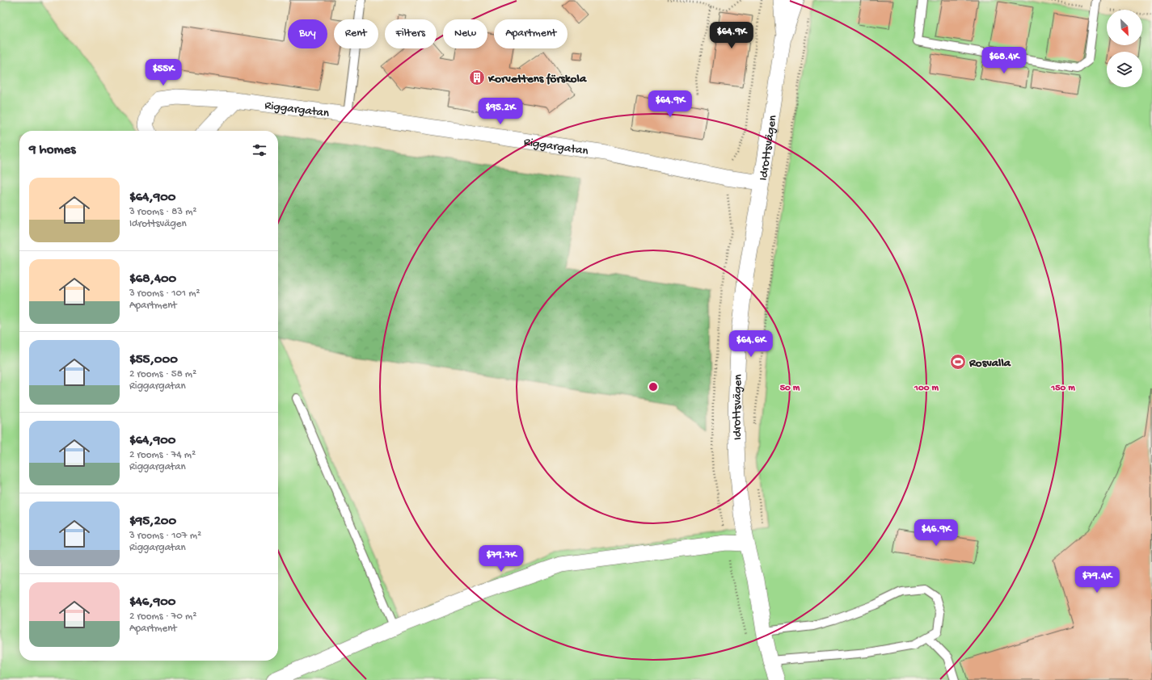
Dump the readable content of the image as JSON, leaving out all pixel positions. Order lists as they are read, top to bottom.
{
  "streets": {
    "street": ["Riggargatan", "Idrottsvägen"]
  },
  "crossings": [
    ["Riggargatan", "Idrottsvägen"]
  ],
  "places": {
    "building": ["Korvettens förskola"],
    "sports": ["Rosvalla"]
  },
  "north": "bottom right",
  "page": {
    "chip": [
      "Buy",
      "Rent",
      "Filters",
      "New",
      "Apartment"
    ],
    "price": [
      "$64.9K",
      "$68.4K",
      "$55K",
      "$64.9K",
      "$95.2K",
      "$64.6K",
      "$46.9K",
      "$79.7K",
      "$79.4K"
    ],
    "heading": "9 homes",
    "list": [
      {
        "name": "$64,900",
        "note": "3 rooms · 83 m² · Idrottsvägen"
      },
      {
        "name": "$68,400",
        "note": "3 rooms · 101 m² · Apartment"
      },
      {
        "name": "$55,000",
        "note": "2 rooms · 58 m² · Riggargatan"
      },
      {
        "name": "$64,900",
        "note": "2 rooms · 74 m² · Riggargatan"
      },
      {
        "name": "$95,200",
        "note": "3 rooms · 107 m² · Riggargatan"
      },
      {
        "name": "$46,900",
        "note": "2 rooms · 70 m² · Apartment"
      }
    ]
  },
  "rings": ["50 m", "100 m", "150 m"]
}
